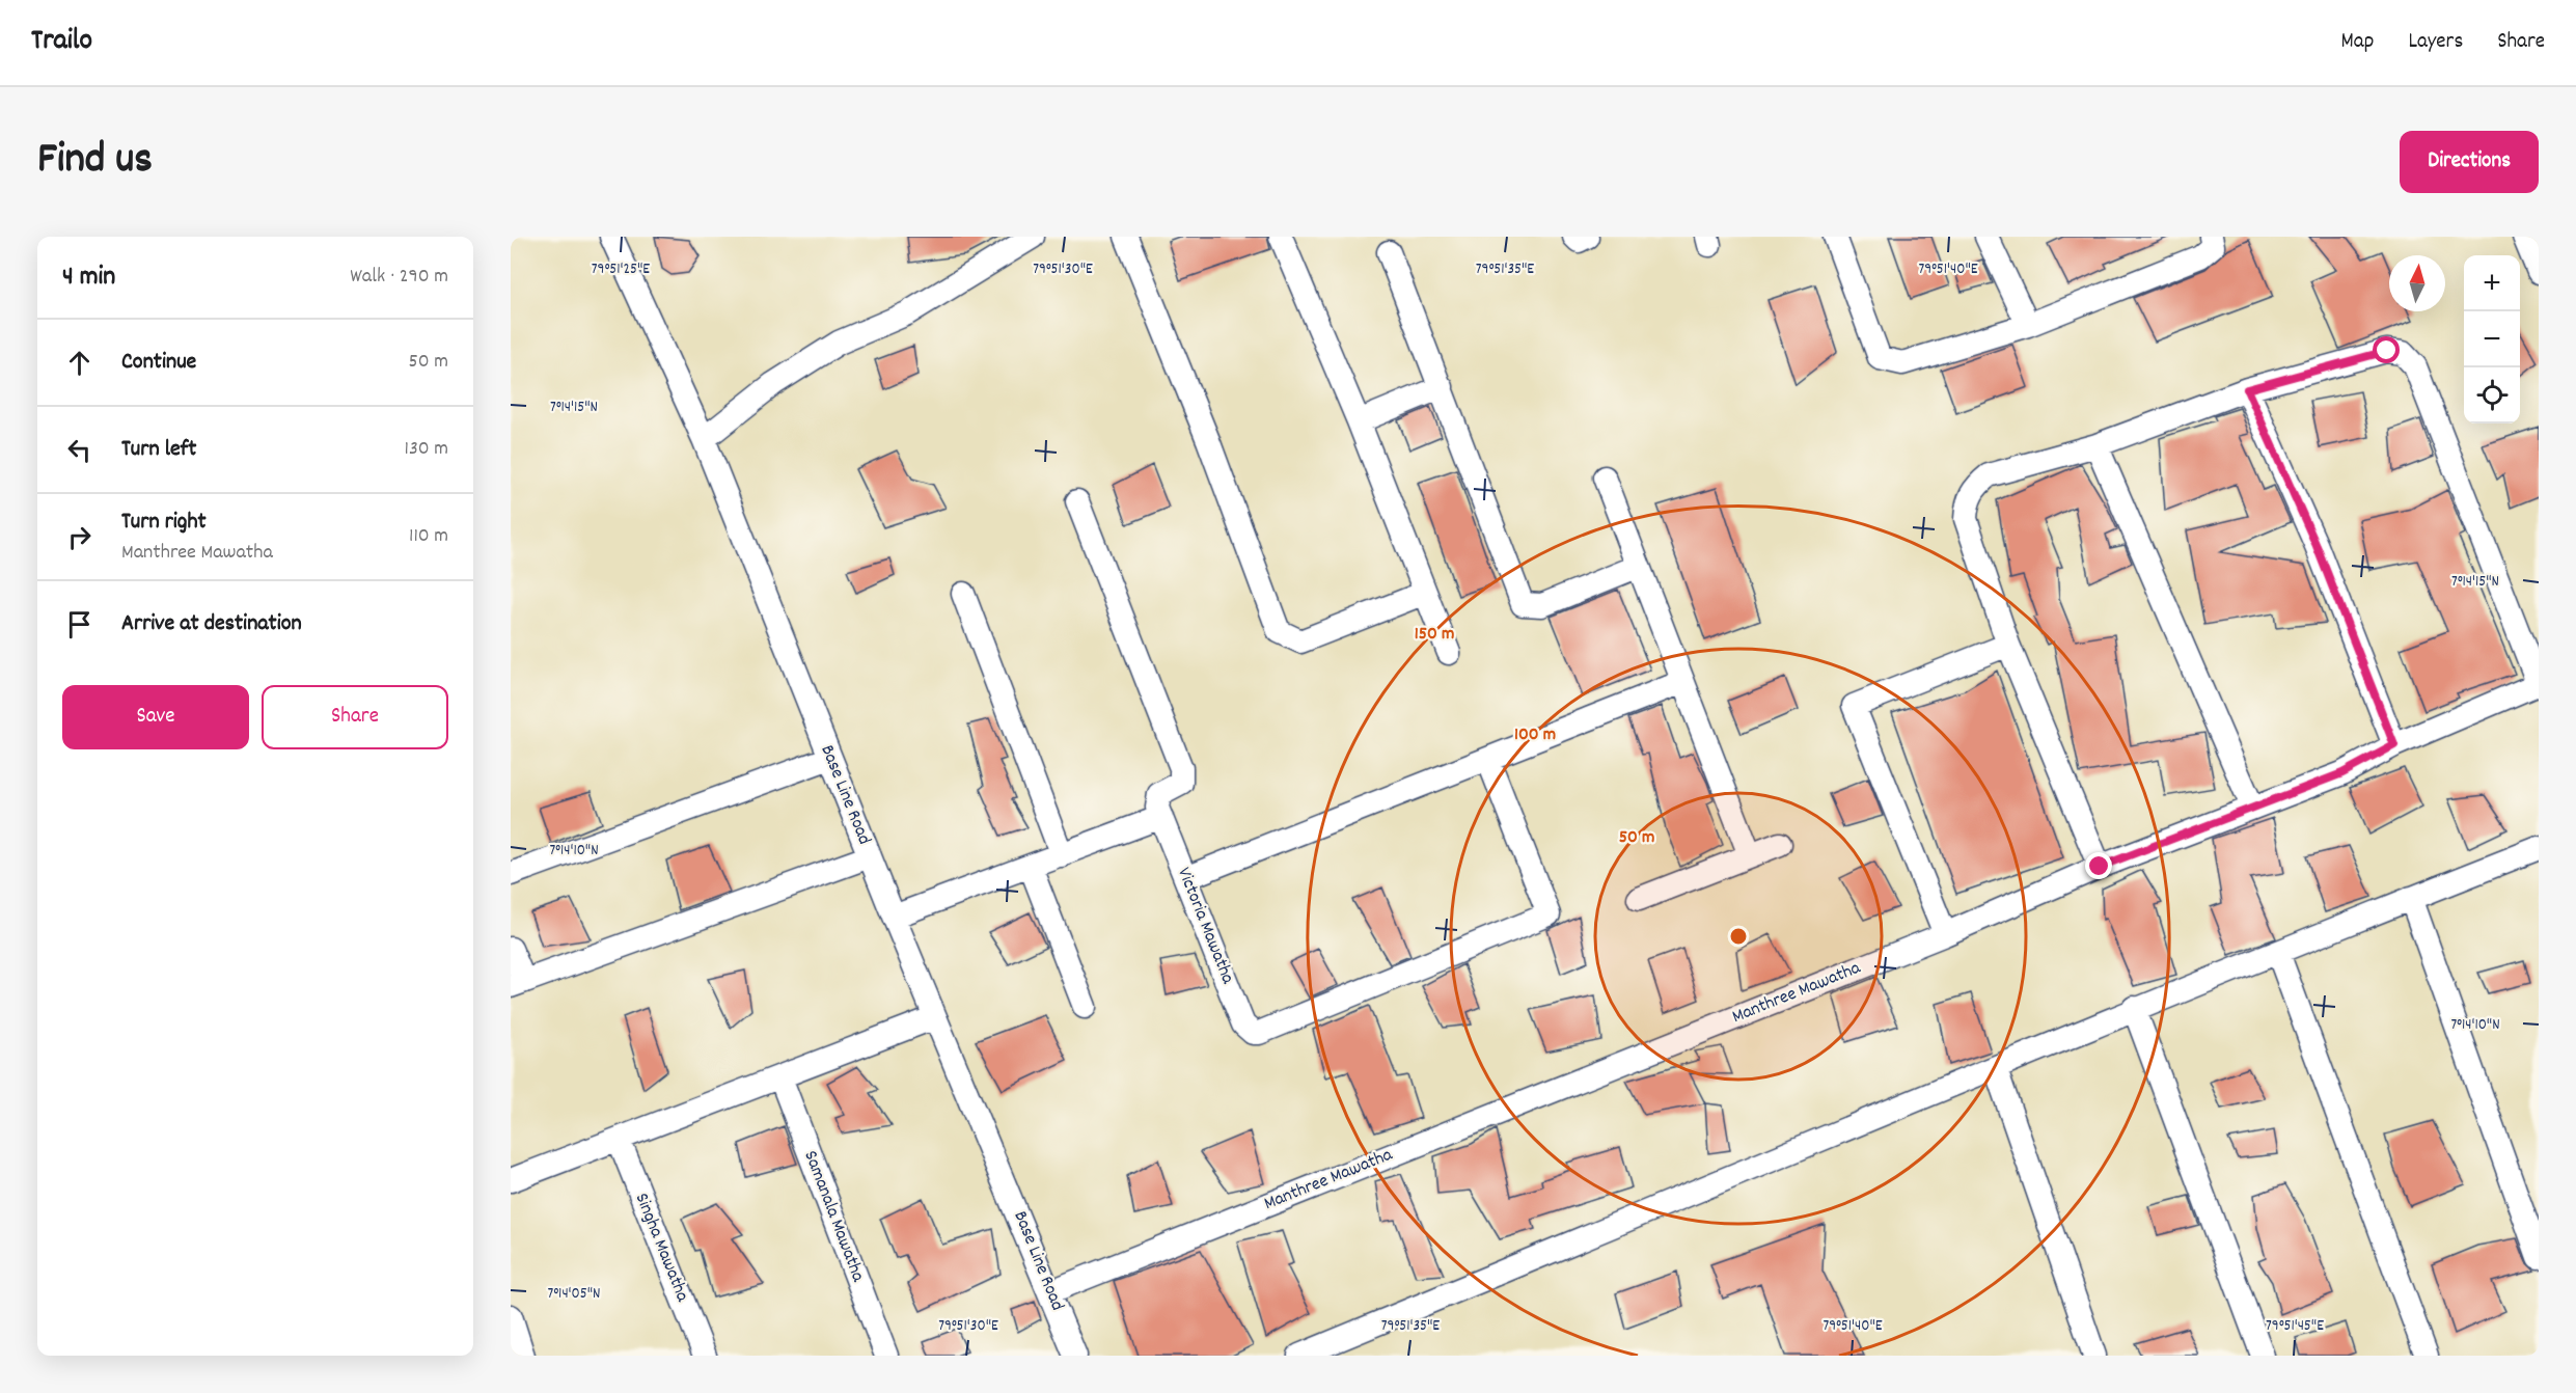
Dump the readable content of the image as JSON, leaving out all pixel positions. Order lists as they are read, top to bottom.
{
  "streets": {
    "street": [
      "Base Line Road",
      "Victoria Mawatha",
      "Manthree Mawatha",
      "Samanala Mawatha",
      "Singha Mawatha"
    ]
  },
  "crossings": [
    ["Base Line Road", "Manthree Mawatha"]
  ],
  "north": "top",
  "page": {
    "header": "Trailo",
    "nav": ["Map", "Layers", "Share"],
    "title": "Find us",
    "buttons": [
      "Directions",
      ["Save", "Share"]
    ],
    "heading": ["4 min", "Walk · 290 m"],
    "map_buttons": ["+", "−"],
    "list": [
      ["Continue", "50 m"],
      ["Turn left", "130 m"],
      ["Turn right", "Manthree Mawatha", "110 m"],
      "Arrive at destination"
    ]
  },
  "coordinates": [
    "79°51'25\"E",
    "79°51'30\"E",
    "79°51'35\"E",
    "79°51'40\"E",
    "7°14'15\"N",
    "7°14'10\"N",
    "7°14'05\"N",
    "79°51'45\"E"
  ],
  "rings": ["150 m", "100 m", "50 m"]
}
